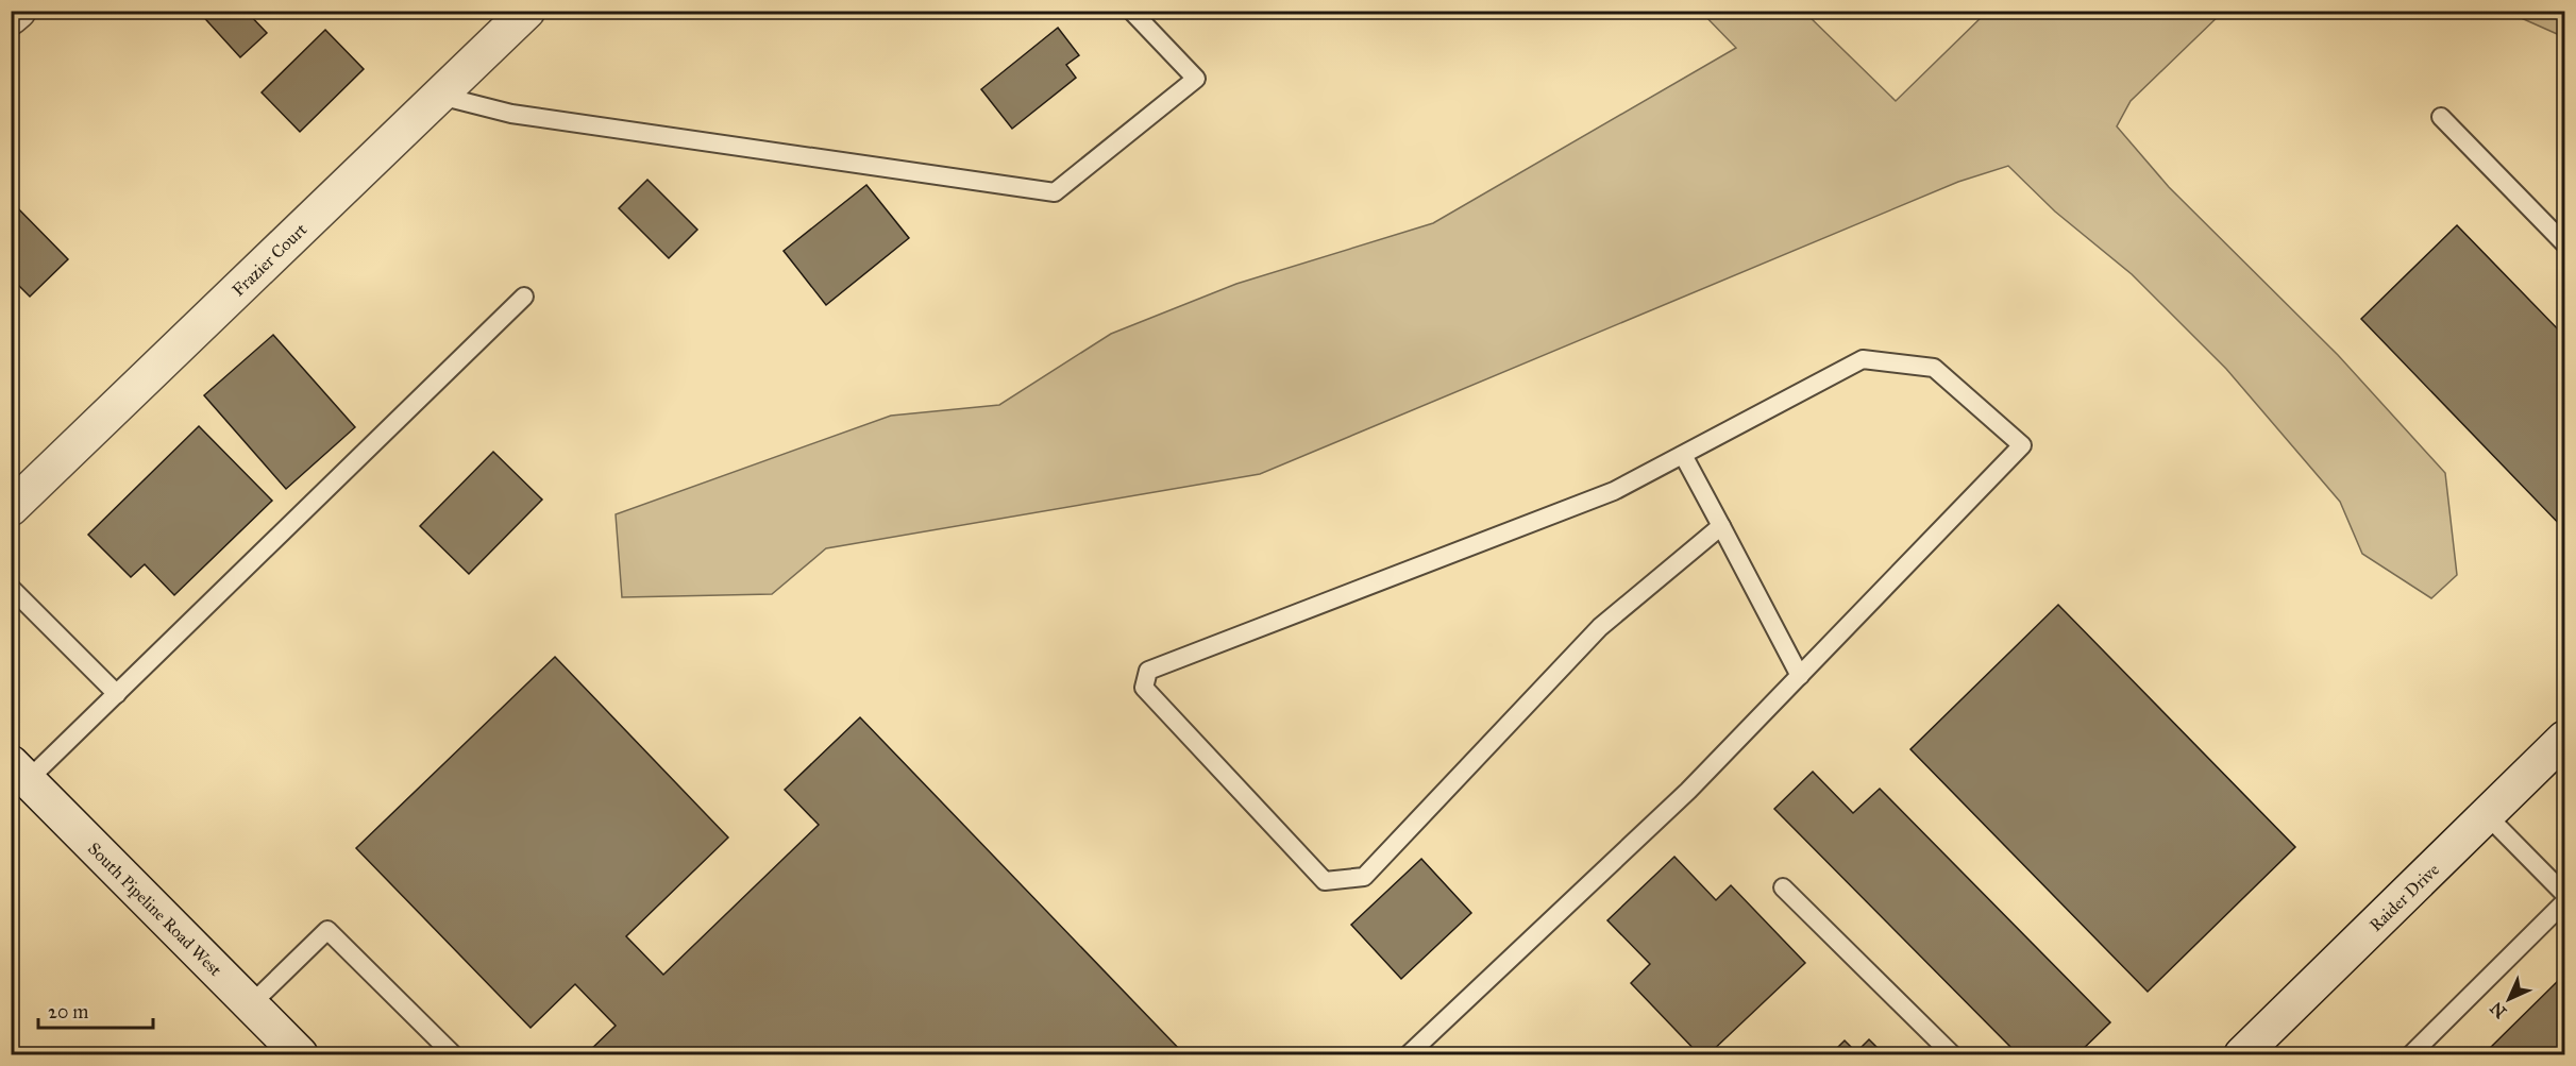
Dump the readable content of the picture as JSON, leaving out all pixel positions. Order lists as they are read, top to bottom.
{
  "streets": {
    "street": ["Frazier Court", "Raider Drive", "South Pipeline Road West"]
  },
  "scale_bar": "20 m",
  "north": "bottom left"
}
